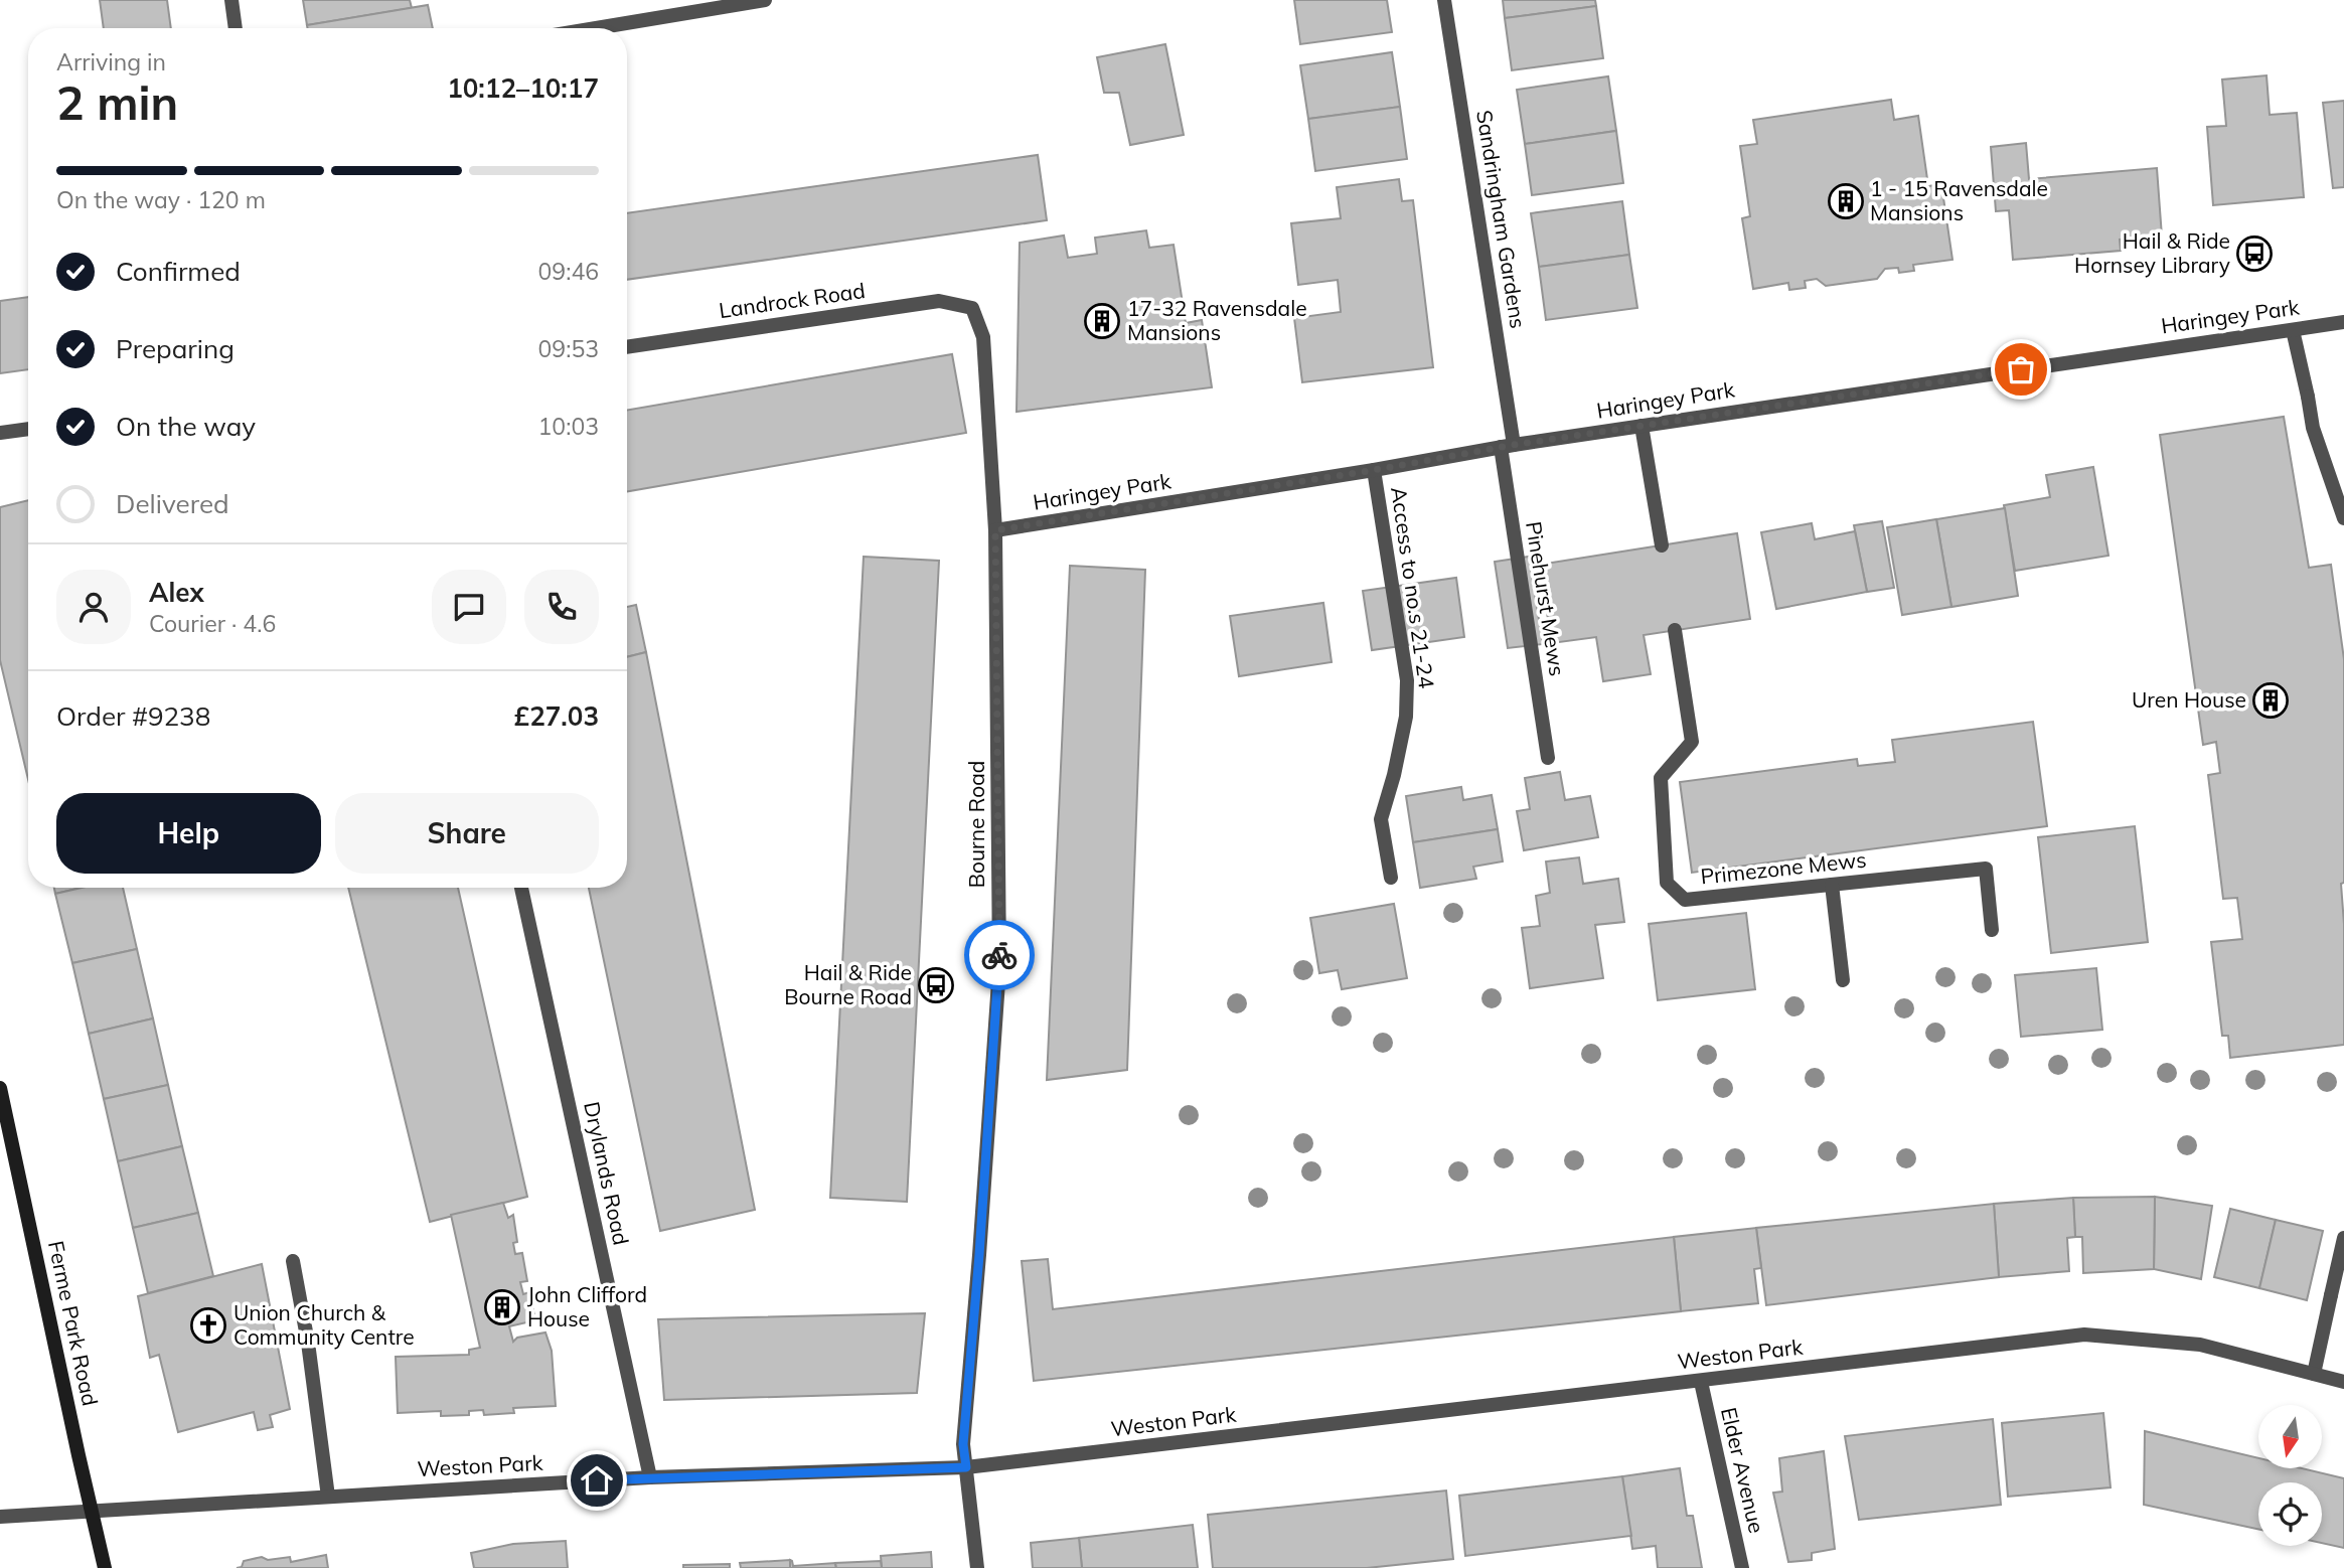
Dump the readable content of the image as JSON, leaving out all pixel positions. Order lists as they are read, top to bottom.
{
  "streets": {
    "street": [
      "Sandringham Gardens",
      "Landrock Road",
      "Haringey Park",
      "Access to no.s 21-24",
      "Pinehurst Mews",
      "Bourne Road",
      "Primezone Mews",
      "Drylands Road",
      "Ferme Park Road",
      "Weston Park",
      "Elder Avenue"
    ]
  },
  "crossings": [
    ["Sandringham Gardens", "Haringey Park"],
    ["Sandringham Gardens", "Pinehurst Mews"],
    ["Landrock Road", "Bourne Road"],
    ["Haringey Park", "Access to no.s 21-24"],
    ["Haringey Park", "Pinehurst Mews"],
    ["Haringey Park", "Bourne Road"],
    ["Bourne Road", "Weston Park"],
    ["Drylands Road", "Weston Park"],
    ["Ferme Park Road", "Weston Park"],
    ["Weston Park", "Elder Avenue"]
  ],
  "places": {
    "building": [
      "1 - 15 Ravensdale Mansions",
      "17-32 Ravensdale Mansions",
      "Uren House",
      "John Clifford House"
    ],
    "bus stop": ["Hail & Ride Hornsey Library", "Hail & Ride Bourne Road"],
    "church": ["Union Church & Community Centre"]
  },
  "north": "bottom",
  "page": {
    "heading": ["2 min", "Arriving in", "10:12–10:17"],
    "panel": [
      "Alex",
      "Courier · 4.6",
      "Order #9238",
      "£27.03"
    ],
    "bar": "On the way · 120 m",
    "list": [
      ["Confirmed", "09:46"],
      ["Preparing", "09:53"],
      ["On the way", "10:03"],
      "Delivered"
    ],
    "buttons": ["Help", "Share"]
  }
}
